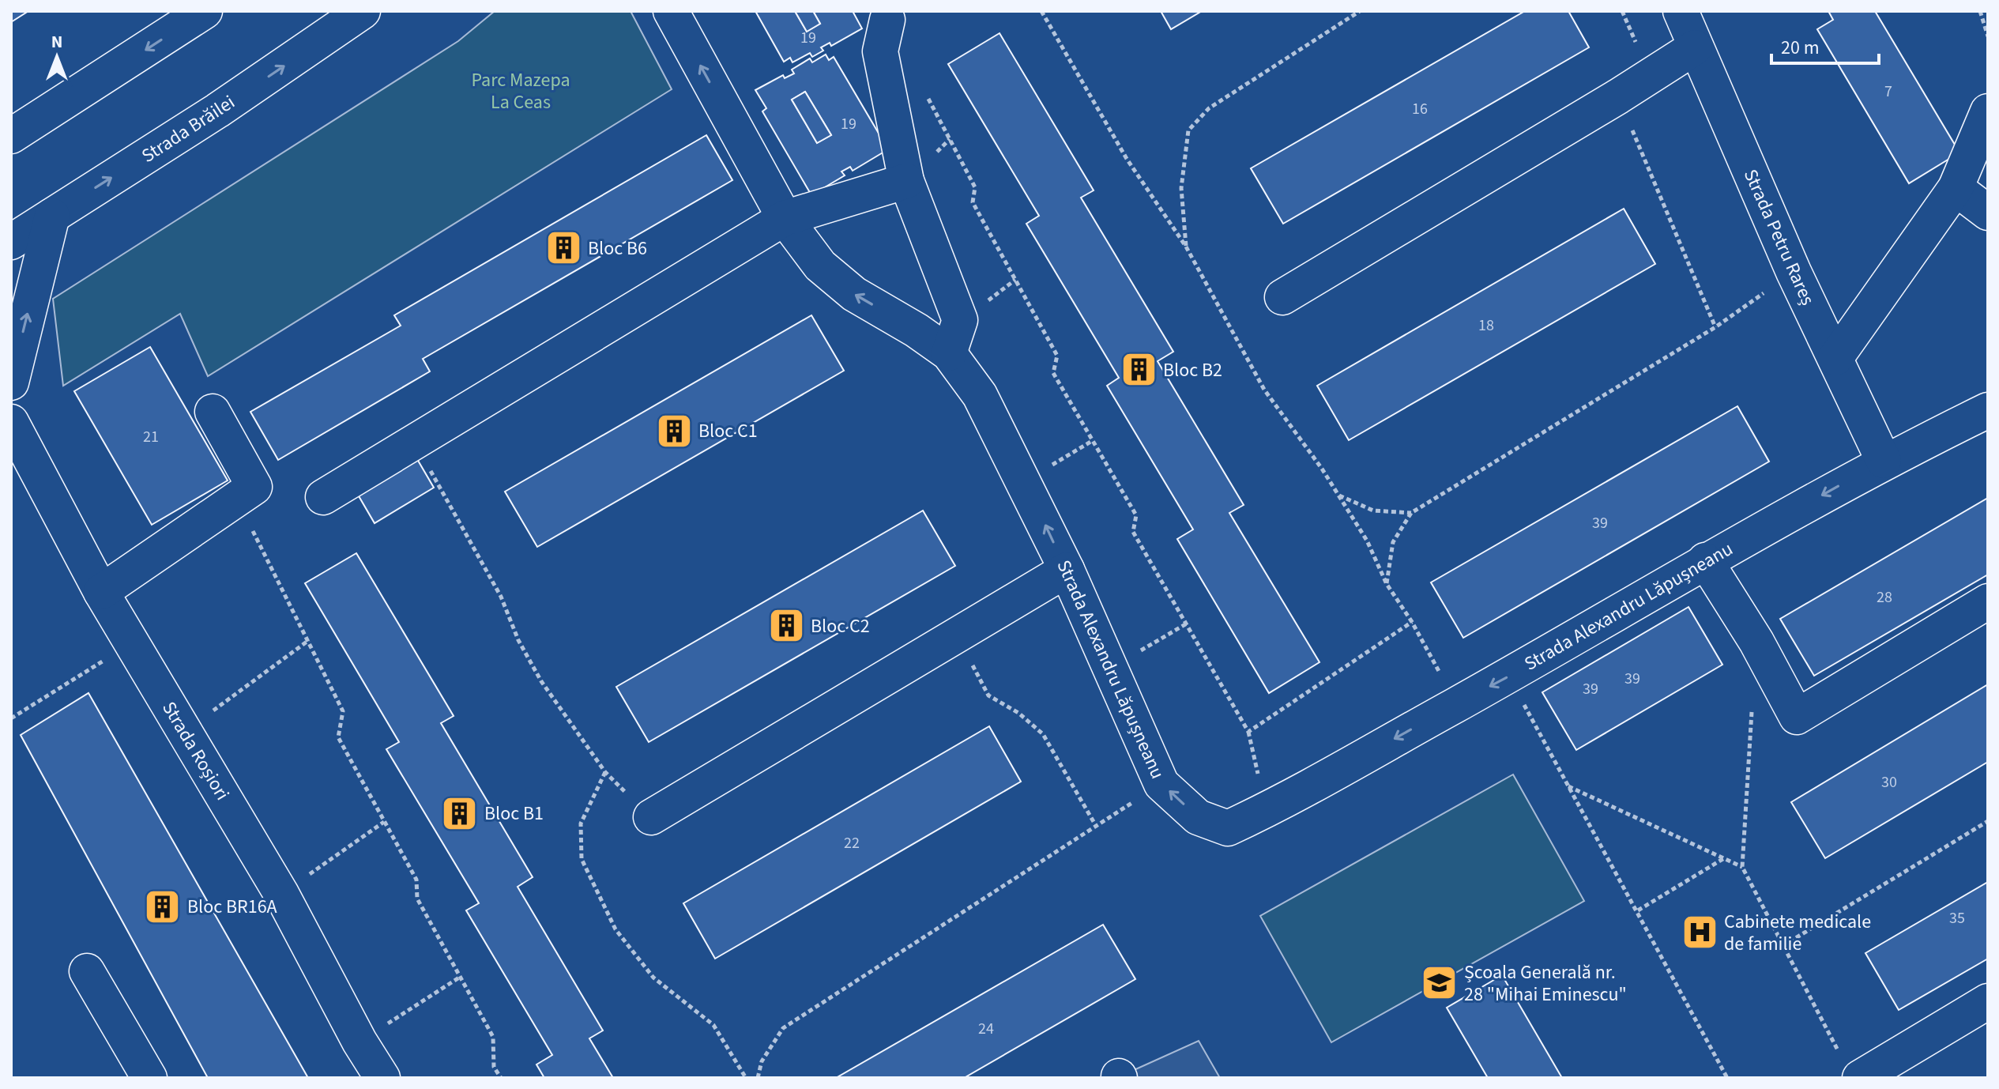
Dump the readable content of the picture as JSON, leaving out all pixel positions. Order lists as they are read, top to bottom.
{
  "streets": {
    "street": [
      "Strada Brăilei",
      "Strada Petru Rareș",
      "Strada Alexandru Lăpușneanu",
      "Strada Roșiori"
    ]
  },
  "crossings": [
    ["Strada Petru Rareș", "Strada Alexandru Lăpușneanu"]
  ],
  "parks": ["Parc Mazepa La Ceas"],
  "places": {
    "building": [
      "Bloc B6",
      "Bloc B2",
      "Bloc C1",
      "Bloc C2",
      "Bloc B1",
      "Bloc BR16A"
    ],
    "hospital": ["Cabinete medicale de familie"],
    "school or university": ["Școala Generală nr. 28 \"Mihai Eminescu\""]
  },
  "house_numbers": [
    "19",
    "7",
    "16",
    "19",
    "18",
    "21",
    "39",
    "28",
    "39",
    "39",
    "30",
    "22",
    "35",
    "24"
  ],
  "scale_bar": "20 m",
  "north": "top"
}
